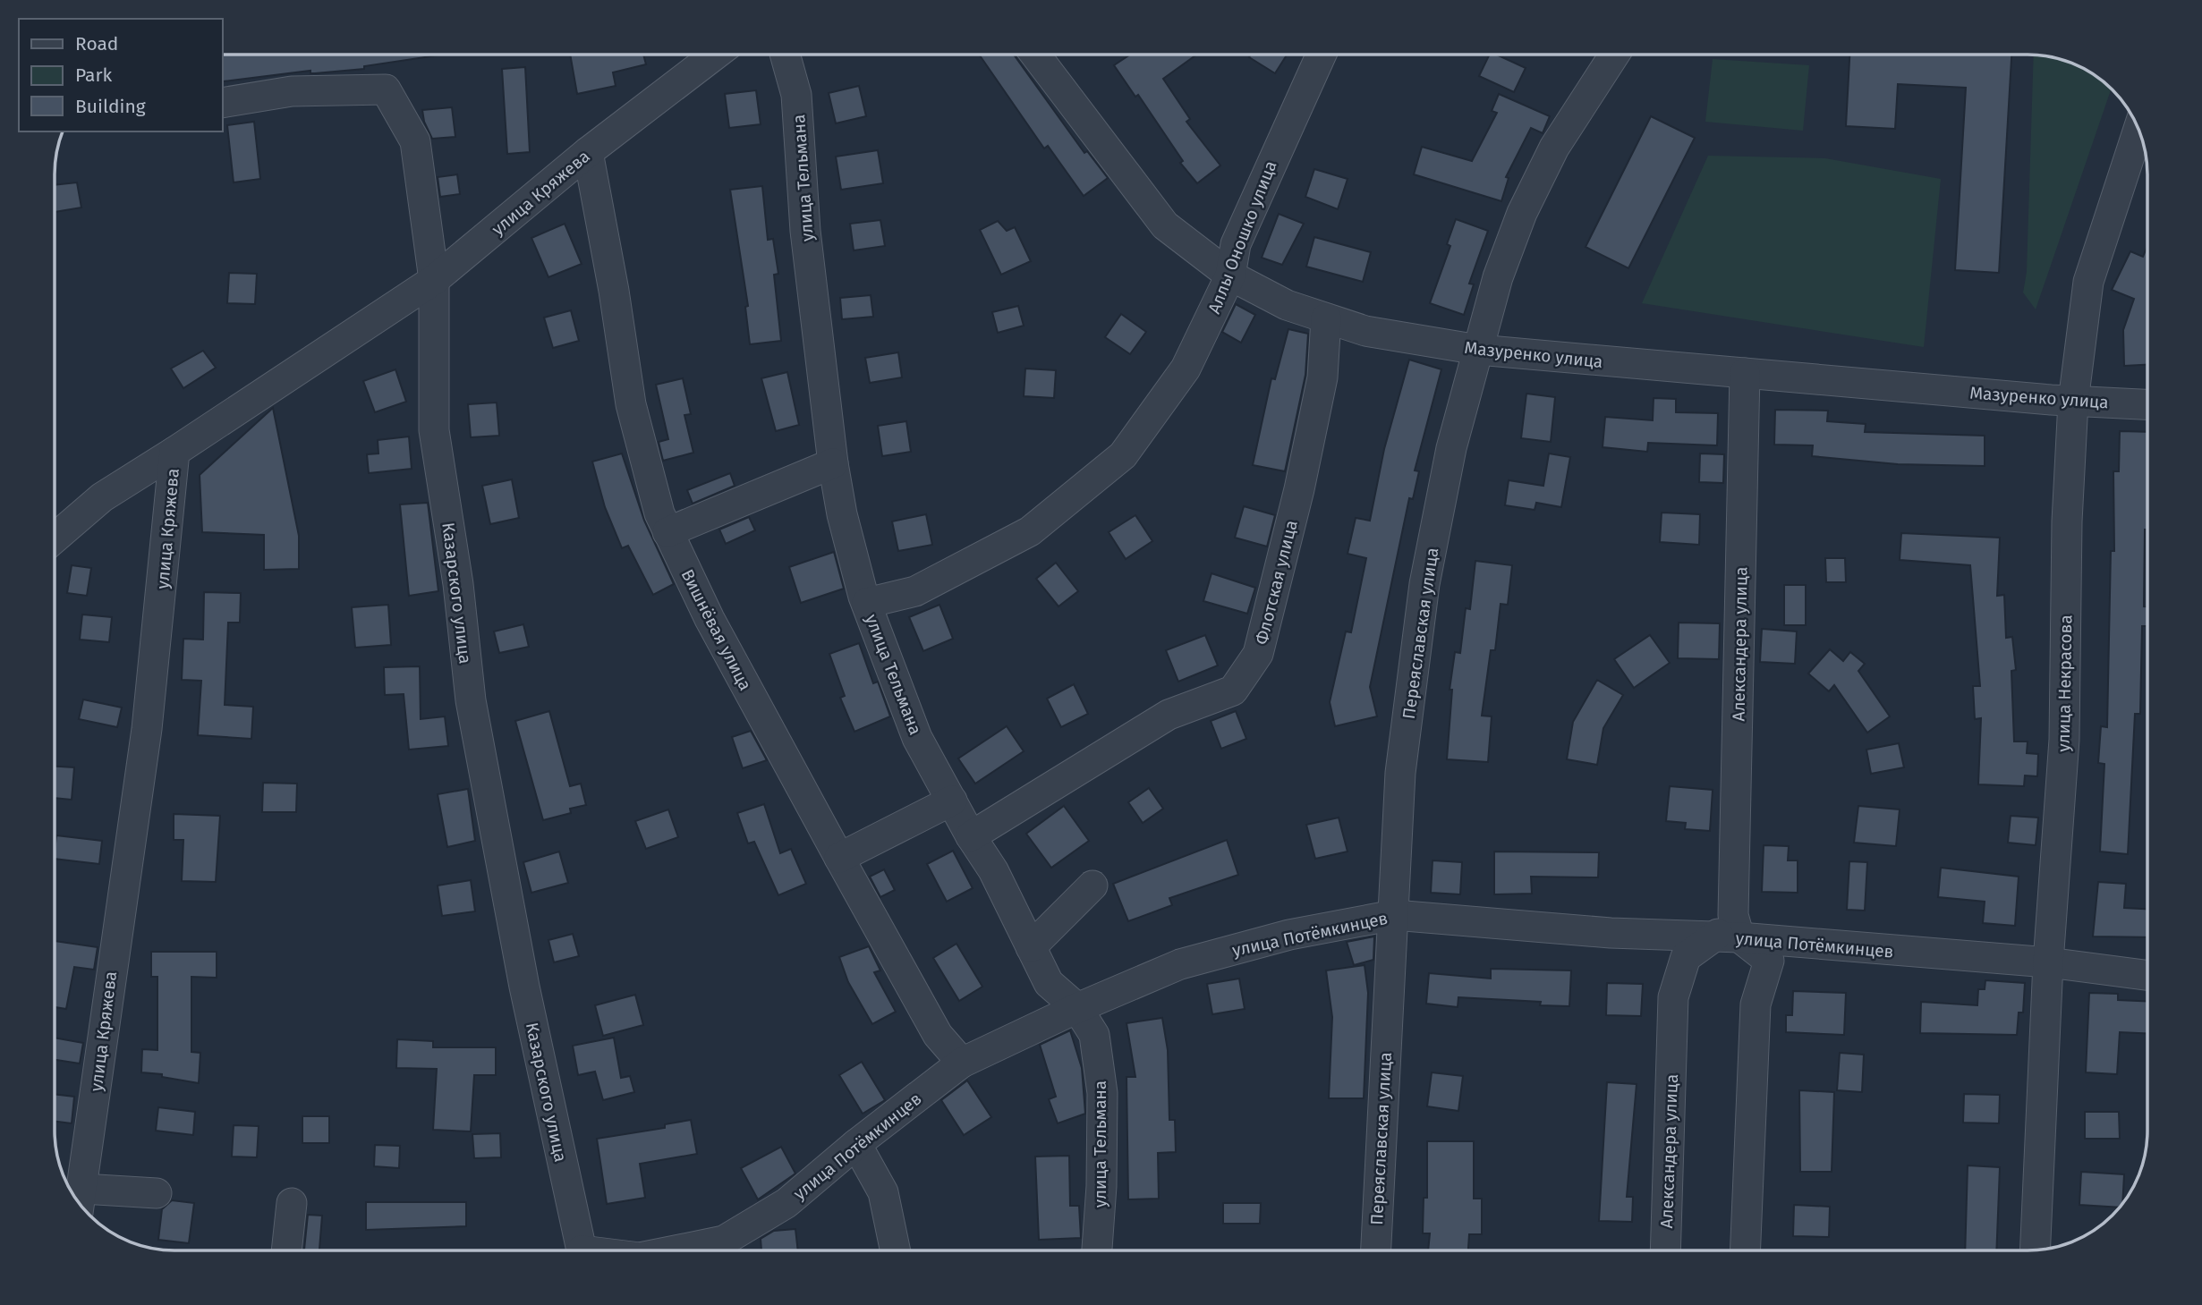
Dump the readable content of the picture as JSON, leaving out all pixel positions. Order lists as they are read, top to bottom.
{
  "streets": {
    "street": [
      "улица Тельмана",
      "улица Кряжева",
      "Аллы Оношко улица",
      "Мазуренко улица",
      "Флотская улица",
      "Казарского улица",
      "Вишнёвая улица",
      "Переяславская улица",
      "Александера улица",
      "улица Некрасова",
      "улица Потёмкинцев"
    ]
  },
  "crossings": [
    ["улица Тельмана", "Аллы Оношко улица"],
    ["улица Тельмана", "Флотская улица"],
    ["улица Тельмана", "улица Потёмкинцев"],
    ["улица Кряжева", "Казарского улица"],
    ["улица Кряжева", "Вишнёвая улица"],
    ["Аллы Оношко улица", "Мазуренко улица"],
    ["Мазуренко улица", "Флотская улица"],
    ["Мазуренко улица", "Переяславская улица"],
    ["Мазуренко улица", "Александера улица"],
    ["Мазуренко улица", "улица Некрасова"],
    ["Вишнёвая улица", "улица Потёмкинцев"],
    ["Переяславская улица", "улица Потёмкинцев"],
    ["Александера улица", "улица Потёмкинцев"],
    ["улица Некрасова", "улица Потёмкинцев"]
  ],
  "legend": ["Road", "Park", "Building"]
}
